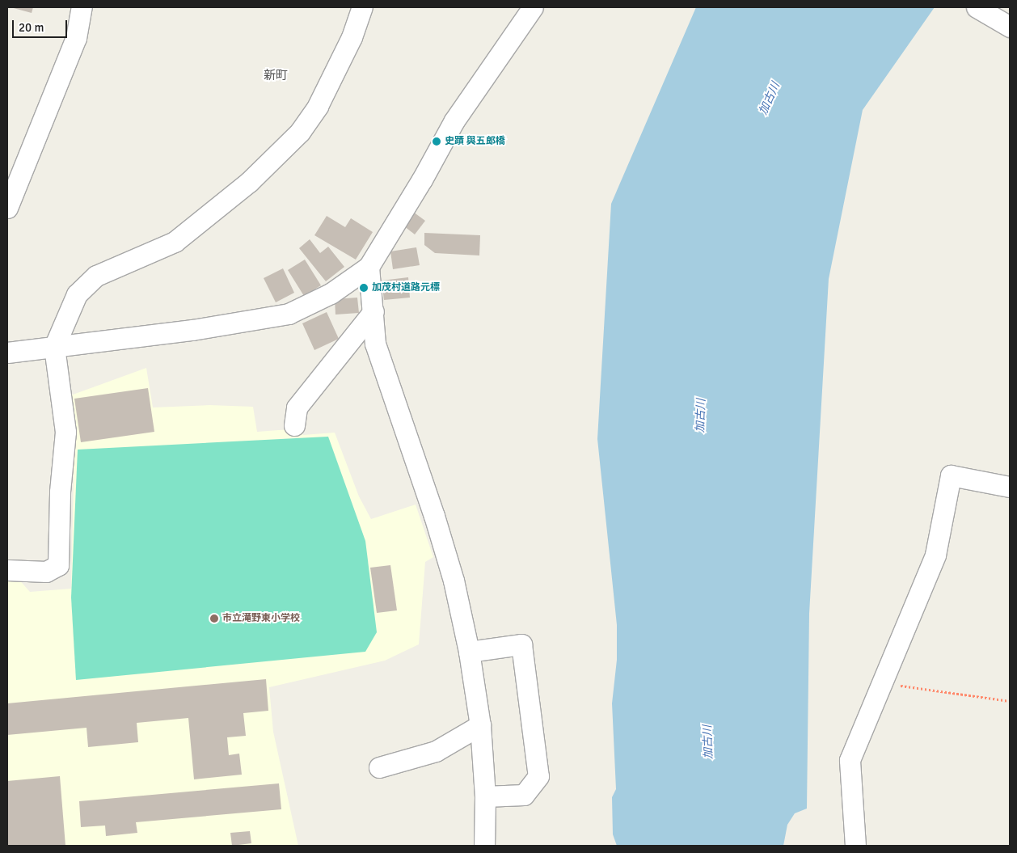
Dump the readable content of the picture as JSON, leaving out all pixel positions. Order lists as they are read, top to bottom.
{
  "districts": ["新町"],
  "water": ["加古川"],
  "places": ["史蹟 與五郎橋", "加茂村道路元標", "市立滝野東小学校"],
  "scale_bar": "20 m"
}
